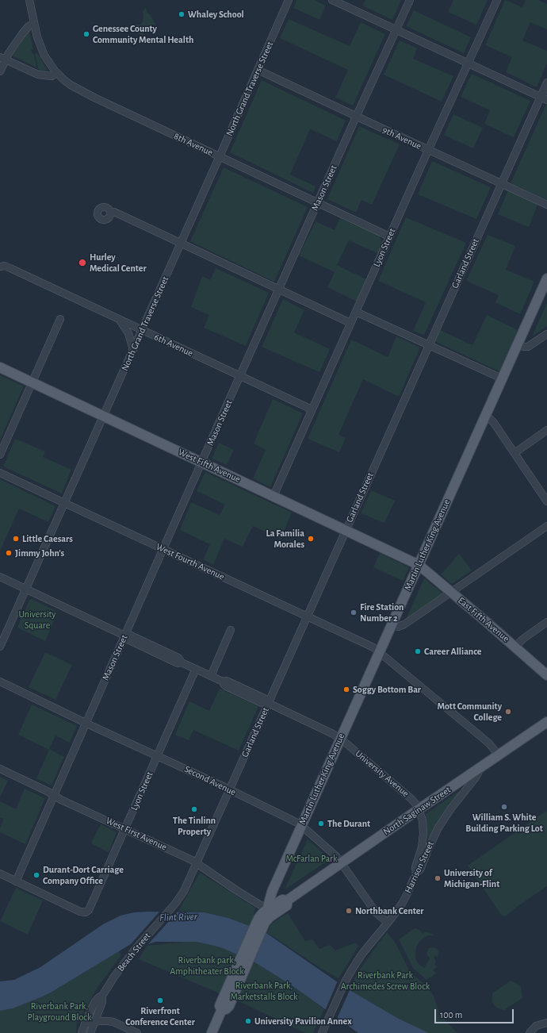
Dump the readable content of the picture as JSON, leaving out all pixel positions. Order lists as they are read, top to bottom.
{
  "streets": {
    "main road": [
      "West Fifth Avenue",
      "Martin Luther King Avenue",
      "East Fifth Avenue",
      "North Saginaw Street"
    ],
    "street": [
      "North Grand Traverse Street",
      "9th Avenue",
      "8th Avenue",
      "Mason Street",
      "Lyon Street",
      "Garland Street",
      "6th Avenue",
      "West Fourth Avenue",
      "University Avenue",
      "Second Avenue",
      "West First Avenue",
      "Harrison Street",
      "Beach Street"
    ]
  },
  "crossings": [
    ["North Grand Traverse Street", "9th Avenue"],
    ["North Grand Traverse Street", "8th Avenue"],
    ["North Grand Traverse Street", "6th Avenue"],
    ["North Grand Traverse Street", "West Fifth Avenue"],
    ["North Grand Traverse Street", "West Fourth Avenue"],
    ["North Grand Traverse Street", "University Avenue"],
    ["9th Avenue", "Mason Street"],
    ["9th Avenue", "Lyon Street"],
    ["9th Avenue", "Garland Street"],
    ["8th Avenue", "Mason Street"],
    ["8th Avenue", "Lyon Street"],
    ["Mason Street", "Lyon Street"],
    ["Mason Street", "6th Avenue"],
    ["Mason Street", "West Fifth Avenue"],
    ["Mason Street", "West Fourth Avenue"],
    ["Mason Street", "University Avenue"],
    ["Mason Street", "Second Avenue"],
    ["Mason Street", "West First Avenue"],
    ["Lyon Street", "6th Avenue"],
    ["Lyon Street", "West Fifth Avenue"],
    ["Lyon Street", "University Avenue"],
    ["Lyon Street", "Second Avenue"],
    ["Lyon Street", "West First Avenue"],
    ["Garland Street", "West Fifth Avenue"],
    ["Garland Street", "West Fourth Avenue"],
    ["Garland Street", "University Avenue"],
    ["Garland Street", "Second Avenue"],
    ["Garland Street", "West First Avenue"],
    ["Garland Street", "Beach Street"],
    ["West Fifth Avenue", "Martin Luther King Avenue"],
    ["West Fifth Avenue", "East Fifth Avenue"],
    ["Martin Luther King Avenue", "West Fourth Avenue"],
    ["Martin Luther King Avenue", "East Fifth Avenue"],
    ["Martin Luther King Avenue", "University Avenue"],
    ["Martin Luther King Avenue", "Second Avenue"],
    ["Martin Luther King Avenue", "North Saginaw Street"],
    ["Martin Luther King Avenue", "West First Avenue"],
    ["West Fourth Avenue", "North Saginaw Street"],
    ["University Avenue", "North Saginaw Street"],
    ["University Avenue", "Harrison Street"],
    ["Second Avenue", "North Saginaw Street"],
    ["Second Avenue", "Harrison Street"],
    ["North Saginaw Street", "West First Avenue"],
    ["North Saginaw Street", "Harrison Street"]
  ],
  "water": ["Flint River"],
  "parks": [
    "University Square",
    "McFarlan Park",
    "Riverbank park, Amphitheater Block",
    "Riverbank Park Archimedes Screw Block",
    "Riverbank Park, Marketstalls Block",
    "Riverbank Park, Playground Block"
  ],
  "places": [
    "Whaley School",
    "Genessee County Community Mental Health",
    "Hurley Medical Center",
    "Little Caesars",
    "La Familia Morales",
    "Jimmy John's",
    "Fire Station Number 2",
    "Career Alliance",
    "Soggy Bottom Bar",
    "Mott Community College",
    "William S. White Building Parking Lot",
    "The Tinlinn Property",
    "The Durant",
    "Durant-Dort Carriage Company Office",
    "University of Michigan-Flint",
    "Northbank Center",
    "Riverfront Conference Center",
    "University Pavilion Annex"
  ],
  "scale_bar": "100 m"
}
